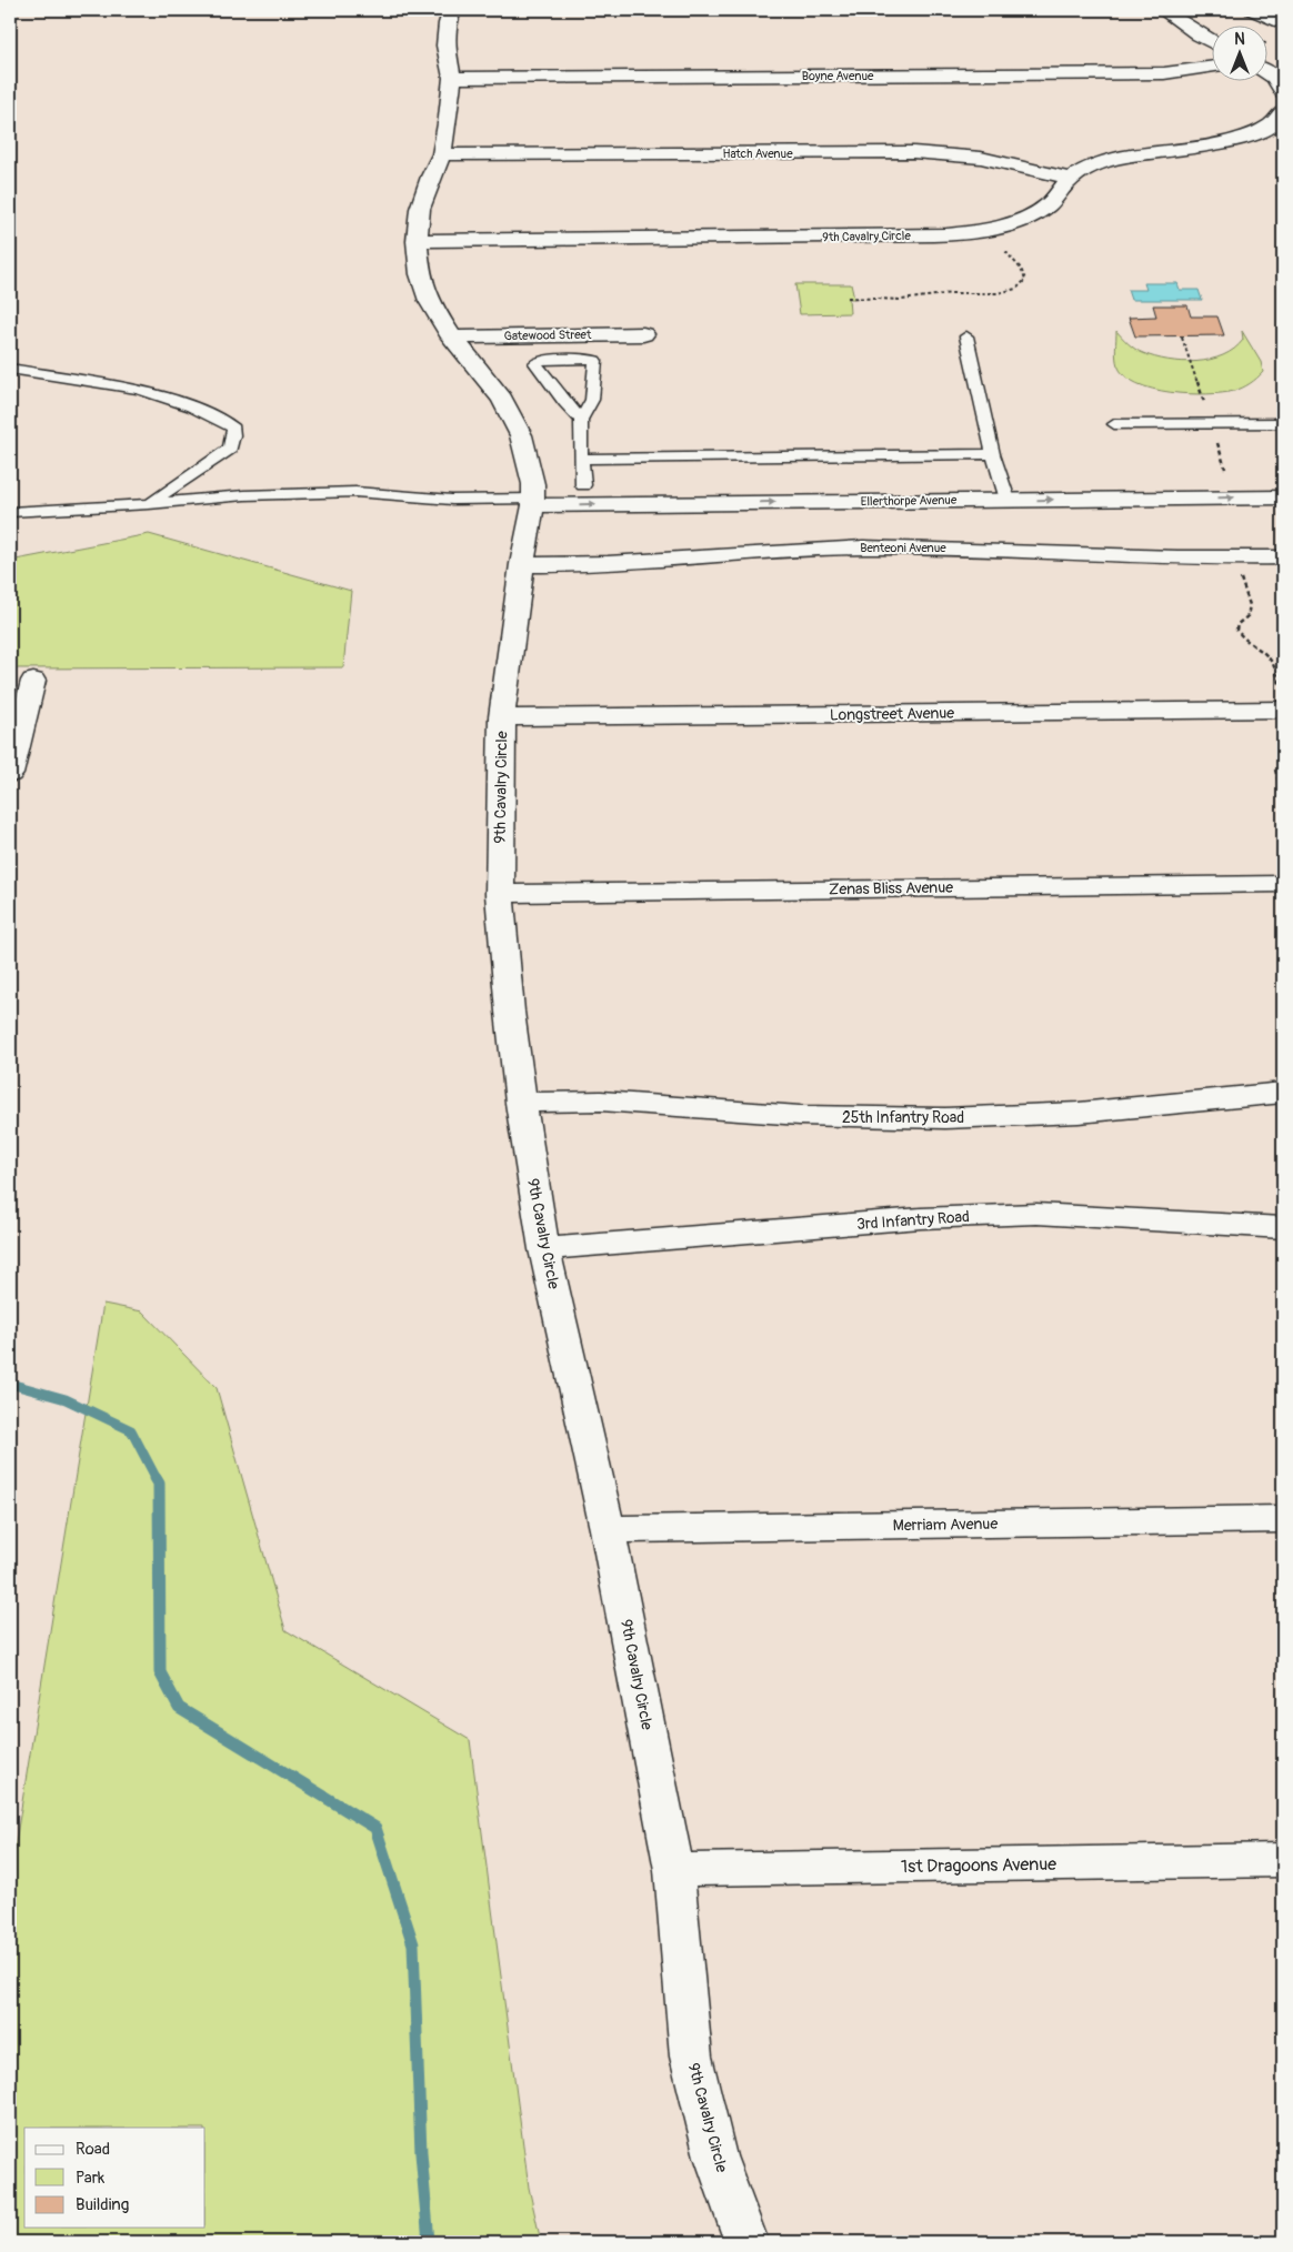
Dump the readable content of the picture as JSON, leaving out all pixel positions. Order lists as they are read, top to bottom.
{
  "streets": {
    "street": [
      "Boyne Avenue",
      "Hatch Avenue",
      "9th Cavalry Circle",
      "Gatewood Street",
      "Ellerthorpe Avenue",
      "Benteoni Avenue",
      "Longstreet Avenue",
      "Zenas Bliss Avenue",
      "25th Infantry Road",
      "3rd Infantry Road",
      "Merriam Avenue",
      "1st Dragoons Avenue"
    ]
  },
  "crossings": [
    ["Boyne Avenue", "9th Cavalry Circle"],
    ["Hatch Avenue", "9th Cavalry Circle"],
    ["9th Cavalry Circle", "Gatewood Street"],
    ["9th Cavalry Circle", "Ellerthorpe Avenue"],
    ["9th Cavalry Circle", "Benteoni Avenue"],
    ["9th Cavalry Circle", "Longstreet Avenue"],
    ["9th Cavalry Circle", "Zenas Bliss Avenue"],
    ["9th Cavalry Circle", "25th Infantry Road"],
    ["9th Cavalry Circle", "3rd Infantry Road"],
    ["9th Cavalry Circle", "Merriam Avenue"],
    ["9th Cavalry Circle", "1st Dragoons Avenue"]
  ],
  "legend": ["Road", "Park", "Building"],
  "north": "top"
}
